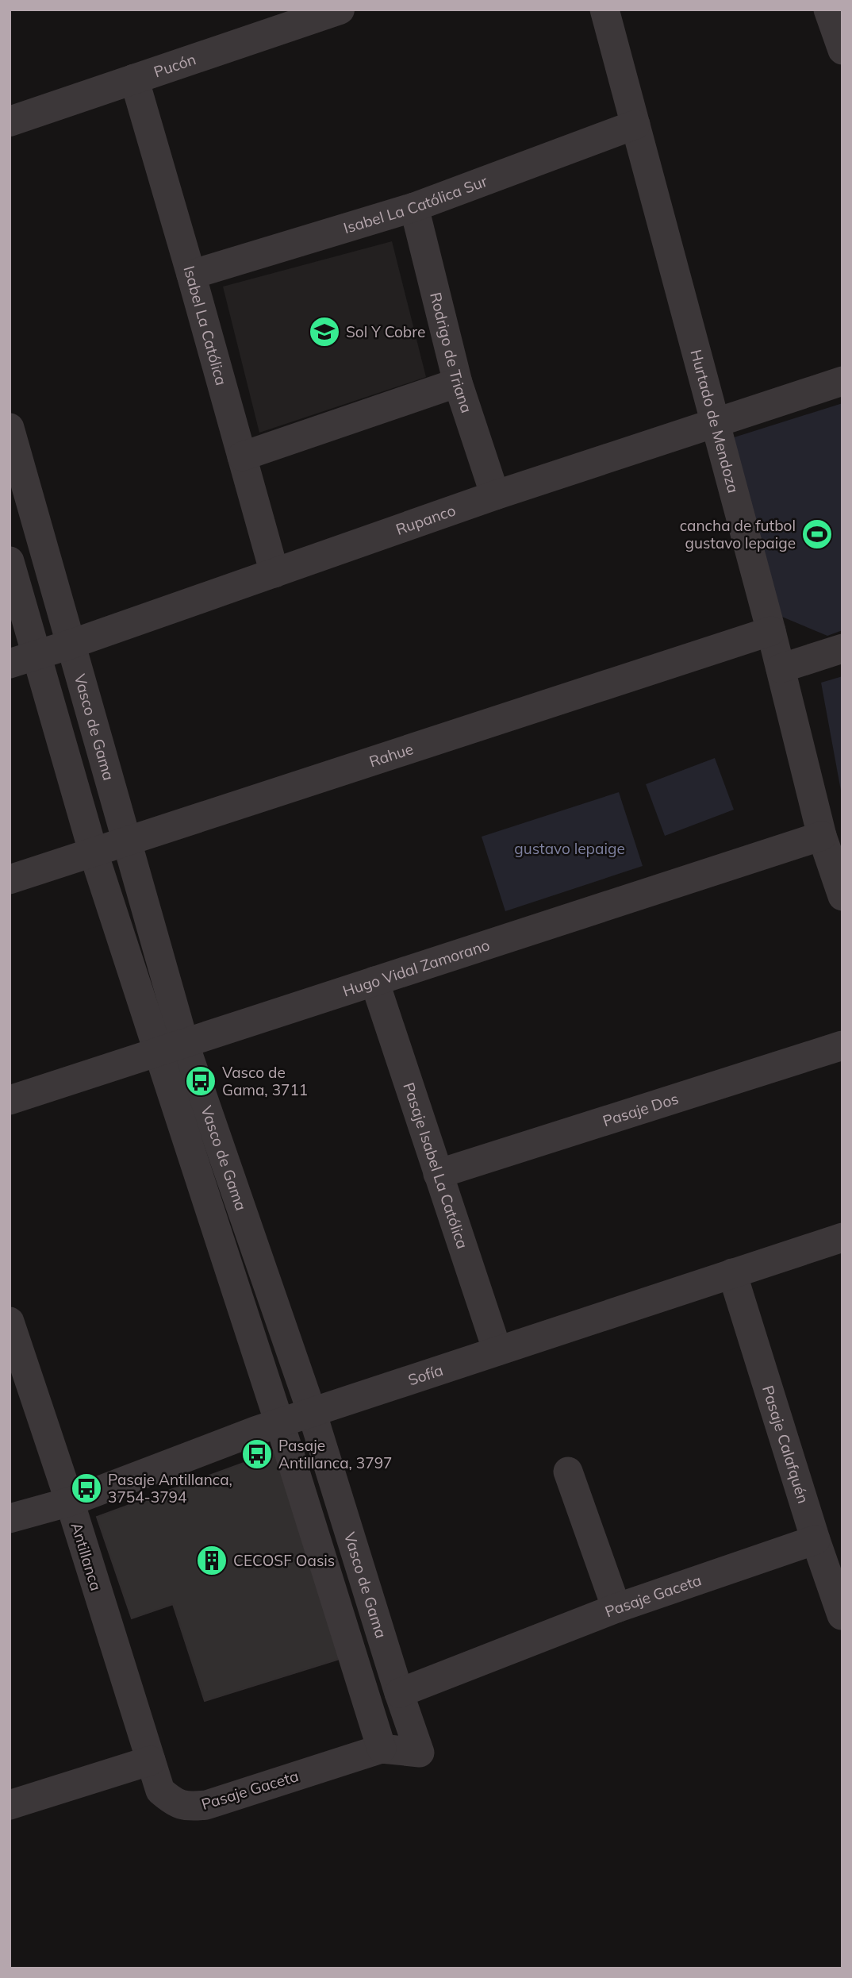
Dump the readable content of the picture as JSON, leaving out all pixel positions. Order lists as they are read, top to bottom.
{
  "streets": {
    "street": [
      "Pucón",
      "Isabel La Católica Sur",
      "Isabel La Católica",
      "Rodrigo de Triana",
      "Hurtado de Mendoza",
      "Rupanco",
      "Vasco de Gama",
      "Rahue",
      "Hugo Vidal Zamorano",
      "Pasaje Dos",
      "Pasaje Isabel La Católica",
      "Sofía",
      "Pasaje Calafquén",
      "Antillanca",
      "Pasaje Gaceta"
    ]
  },
  "crossings": [
    ["Pucón", "Isabel La Católica"],
    ["Isabel La Católica Sur", "Isabel La Católica"],
    ["Isabel La Católica Sur", "Rodrigo de Triana"],
    ["Isabel La Católica Sur", "Hurtado de Mendoza"],
    ["Isabel La Católica", "Rupanco"],
    ["Rodrigo de Triana", "Rupanco"],
    ["Hurtado de Mendoza", "Rupanco"],
    ["Hurtado de Mendoza", "Rahue"],
    ["Hurtado de Mendoza", "Hugo Vidal Zamorano"],
    ["Rupanco", "Vasco de Gama"],
    ["Vasco de Gama", "Rahue"],
    ["Vasco de Gama", "Hugo Vidal Zamorano"],
    ["Vasco de Gama", "Sofía"],
    ["Vasco de Gama", "Pasaje Gaceta"],
    ["Hugo Vidal Zamorano", "Pasaje Isabel La Católica"],
    ["Pasaje Dos", "Pasaje Isabel La Católica"],
    ["Pasaje Isabel La Católica", "Sofía"],
    ["Sofía", "Pasaje Calafquén"],
    ["Sofía", "Antillanca"],
    ["Pasaje Calafquén", "Pasaje Gaceta"],
    ["Antillanca", "Pasaje Gaceta"]
  ],
  "parks": ["gustavo lepaige"],
  "places": {
    "school or university": ["Sol Y Cobre"],
    "sports": ["cancha de futbol gustavo lepaige"],
    "bus stop": ["Vasco de Gama, 3711", "Pasaje Antillanca, 3797", "Pasaje Antillanca, 3754-3794"],
    "building": ["CECOSF Oasis"]
  }
}
